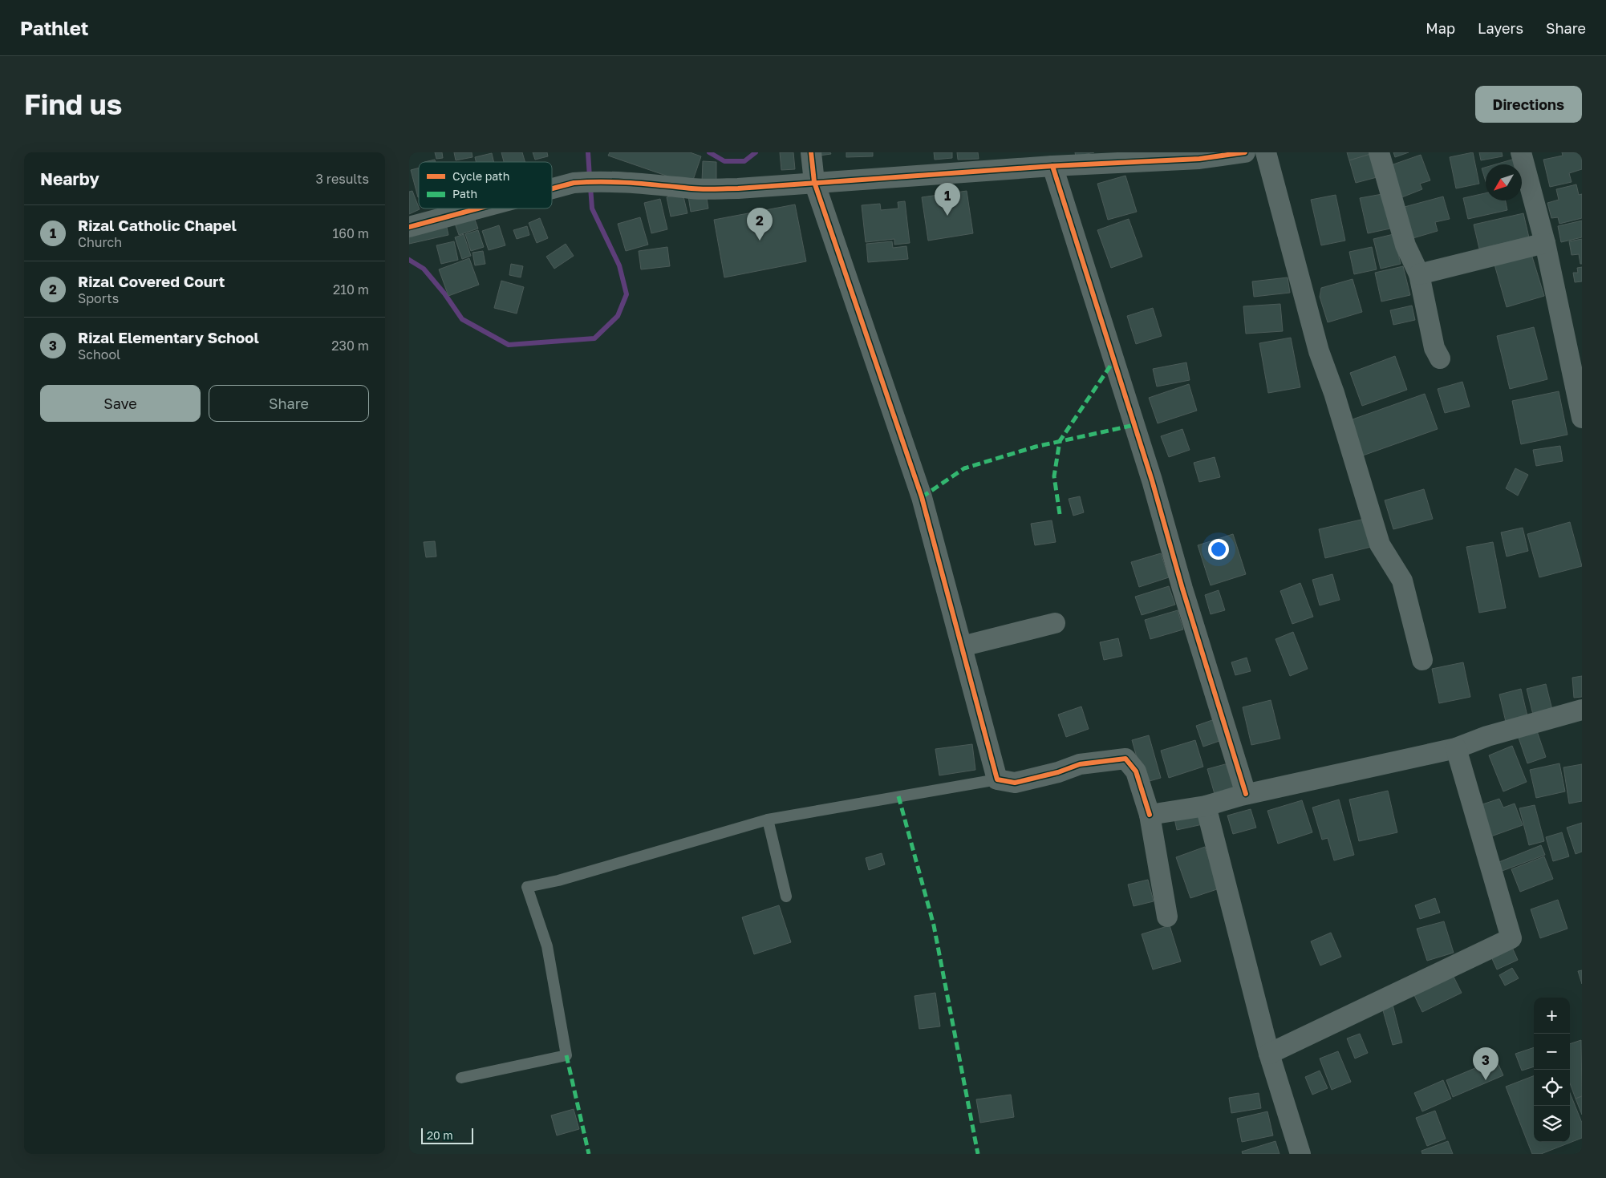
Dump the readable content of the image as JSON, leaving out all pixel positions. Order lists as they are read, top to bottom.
{
  "legend": ["Cycle path", "Path"],
  "scale_bar": "20 m",
  "north": "bottom left",
  "page": {
    "header": "Pathlet",
    "nav": ["Map", "Layers", "Share"],
    "buttons": [
      "Directions",
      ["Save", "Share"]
    ],
    "title": "Find us",
    "heading": ["Nearby", "3 results"],
    "pins": ["1", "2", "3"],
    "list": [
      {
        "mark": "1",
        "name": "Rizal Catholic Chapel",
        "note": "Church",
        "value": "160 m"
      },
      {
        "mark": "2",
        "name": "Rizal Covered Court",
        "note": "Sports",
        "value": "210 m"
      },
      {
        "mark": "3",
        "name": "Rizal Elementary School",
        "note": "School",
        "value": "230 m"
      }
    ],
    "map_buttons": ["+", "−"],
    "scale": "20 m"
  }
}
